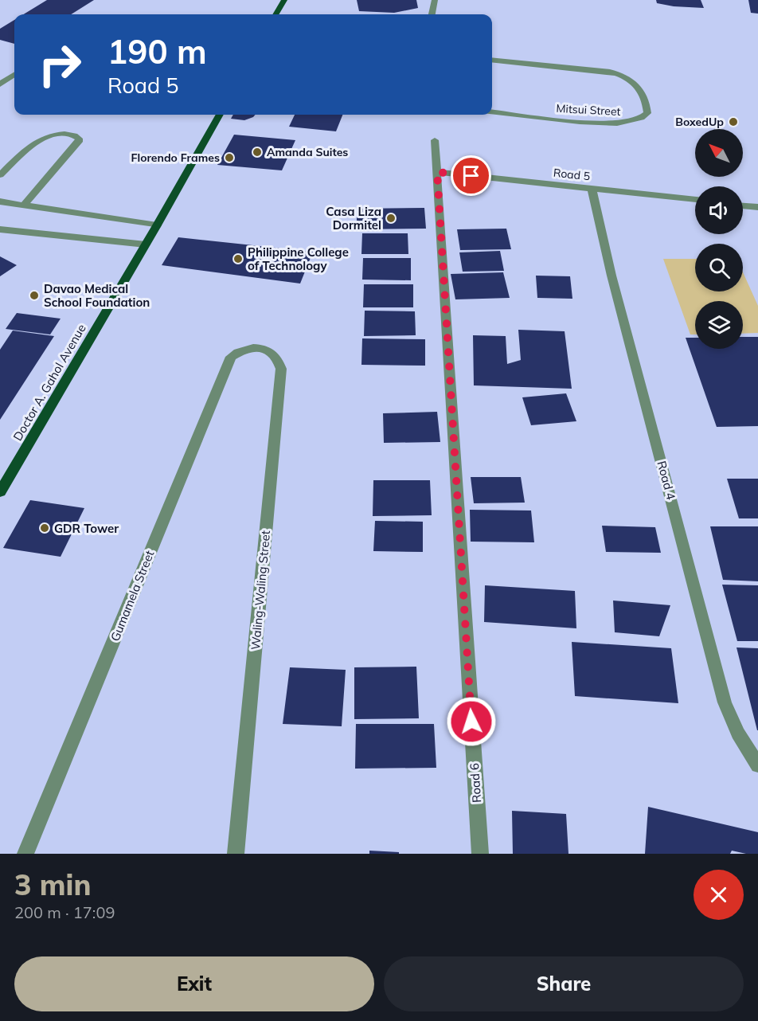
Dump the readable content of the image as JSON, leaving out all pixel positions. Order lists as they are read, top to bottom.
{
  "streets": {
    "main road": ["Doctor A. Gahol Avenue"],
    "street": [
      "Mitsui Street",
      "Road 5",
      "Road 4",
      "Waling-Waling Street",
      "Gumamela Street",
      "Road 6"
    ]
  },
  "crossings": [
    ["Road 5", "Road 4"],
    ["Road 5", "Road 6"],
    ["Waling-Waling Street", "Gumamela Street"]
  ],
  "places": [
    "BoxedUp",
    "Amanda Suites",
    "Florendo Frames",
    "Casa Liza Dormitel",
    "Philippine College of Technology",
    "Davao Medical School Foundation",
    "GDR Tower"
  ],
  "north": "top left",
  "page": {
    "turn": ["190 m", "Road 5"],
    "heading": ["3 min", "200 m · 17:09"],
    "buttons": ["Exit", "Share"]
  }
}
